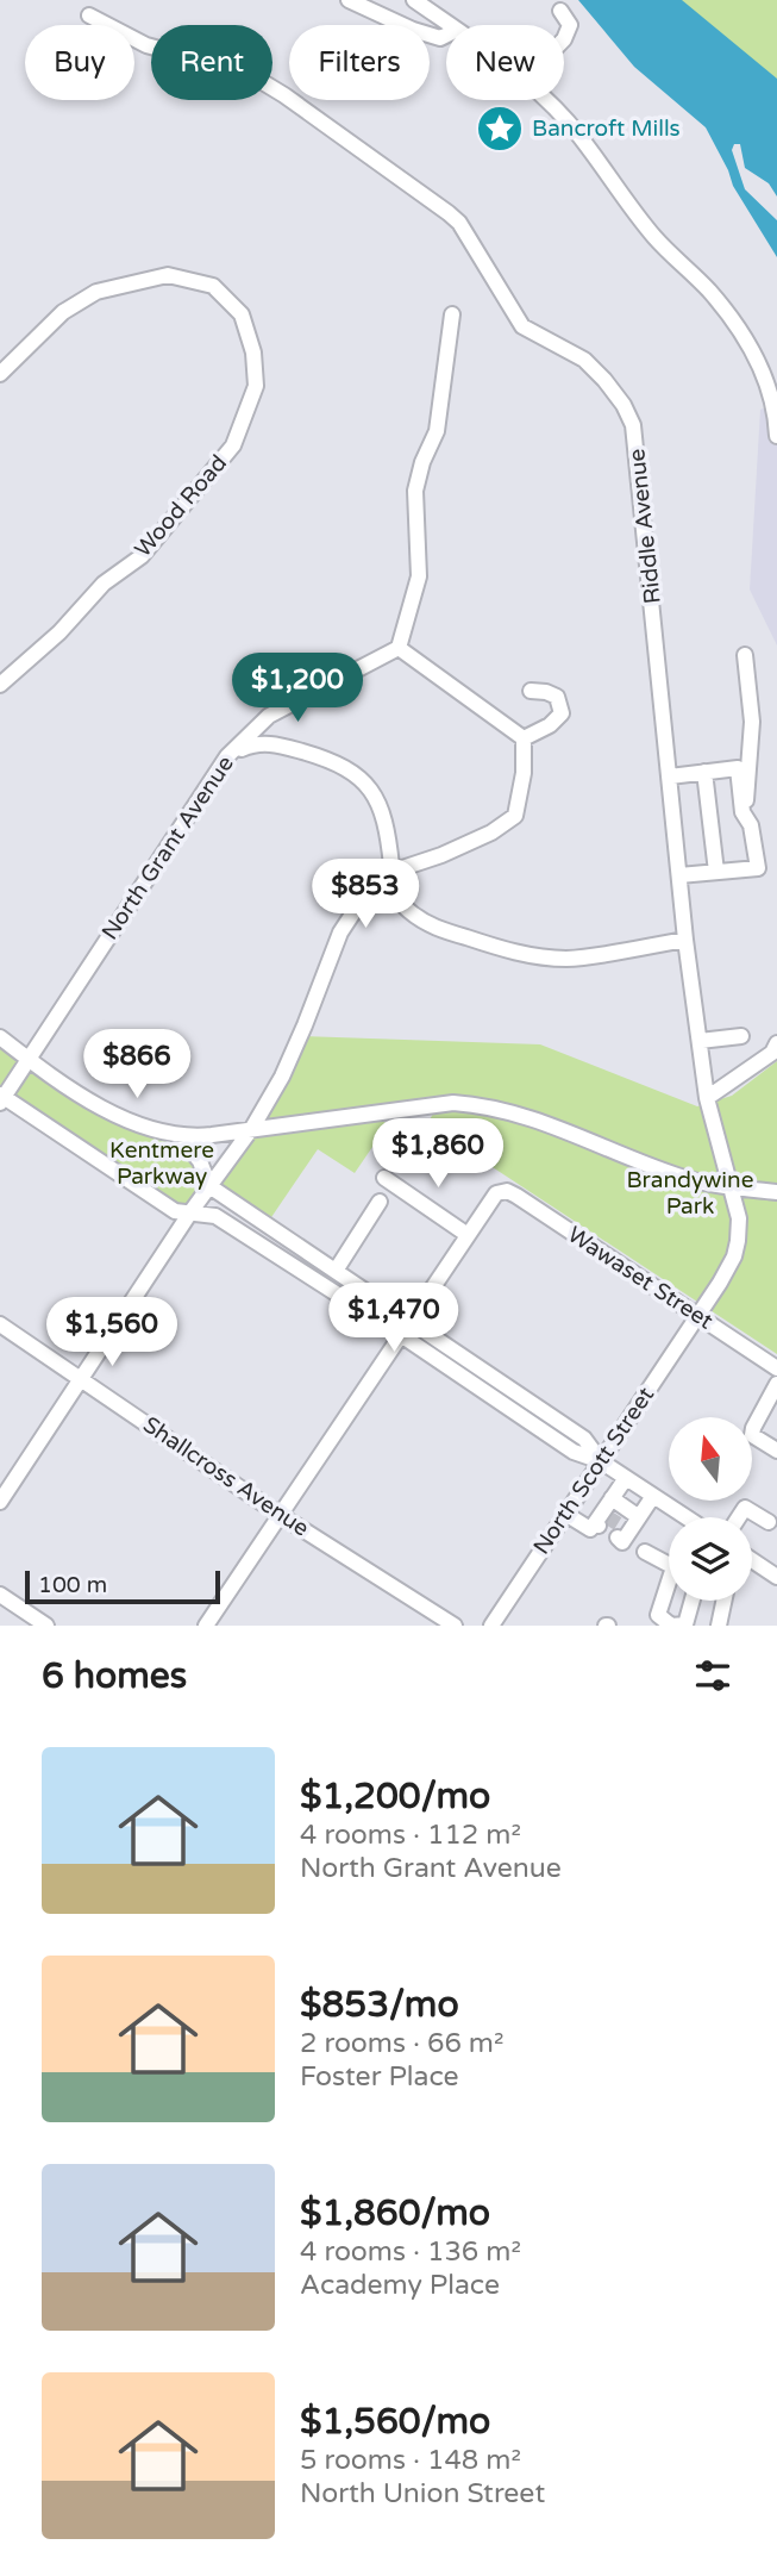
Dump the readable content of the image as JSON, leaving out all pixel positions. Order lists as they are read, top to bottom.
{
  "streets": {
    "street": [
      "Wood Road",
      "Riddle Avenue",
      "North Grant Avenue",
      "Wawaset Street",
      "North Scott Street",
      "Shallcross Avenue"
    ]
  },
  "crossings": [
    ["Riddle Avenue", "Wawaset Street"],
    ["Riddle Avenue", "North Scott Street"],
    ["Wawaset Street", "North Scott Street"]
  ],
  "parks": ["Kentmere Parkway", "Brandywine Park"],
  "places": {
    "place": ["Bancroft Mills"]
  },
  "scale_bar": "100 m",
  "north": "top",
  "page": {
    "chip": [
      "Buy",
      "Rent",
      "Filters",
      "New"
    ],
    "price": [
      "$1,200",
      "$853",
      "$866",
      "$1,860",
      "$1,470",
      "$1,560"
    ],
    "scale": "100 m",
    "heading": "6 homes",
    "list": [
      {
        "name": "$1,200/mo",
        "note": "4 rooms · 112 m² · North Grant Avenue"
      },
      {
        "name": "$853/mo",
        "note": "2 rooms · 66 m² · Foster Place"
      },
      {
        "name": "$1,860/mo",
        "note": "4 rooms · 136 m² · Academy Place"
      },
      {
        "name": "$1,560/mo",
        "note": "5 rooms · 148 m² · North Union Street"
      }
    ]
  }
}
